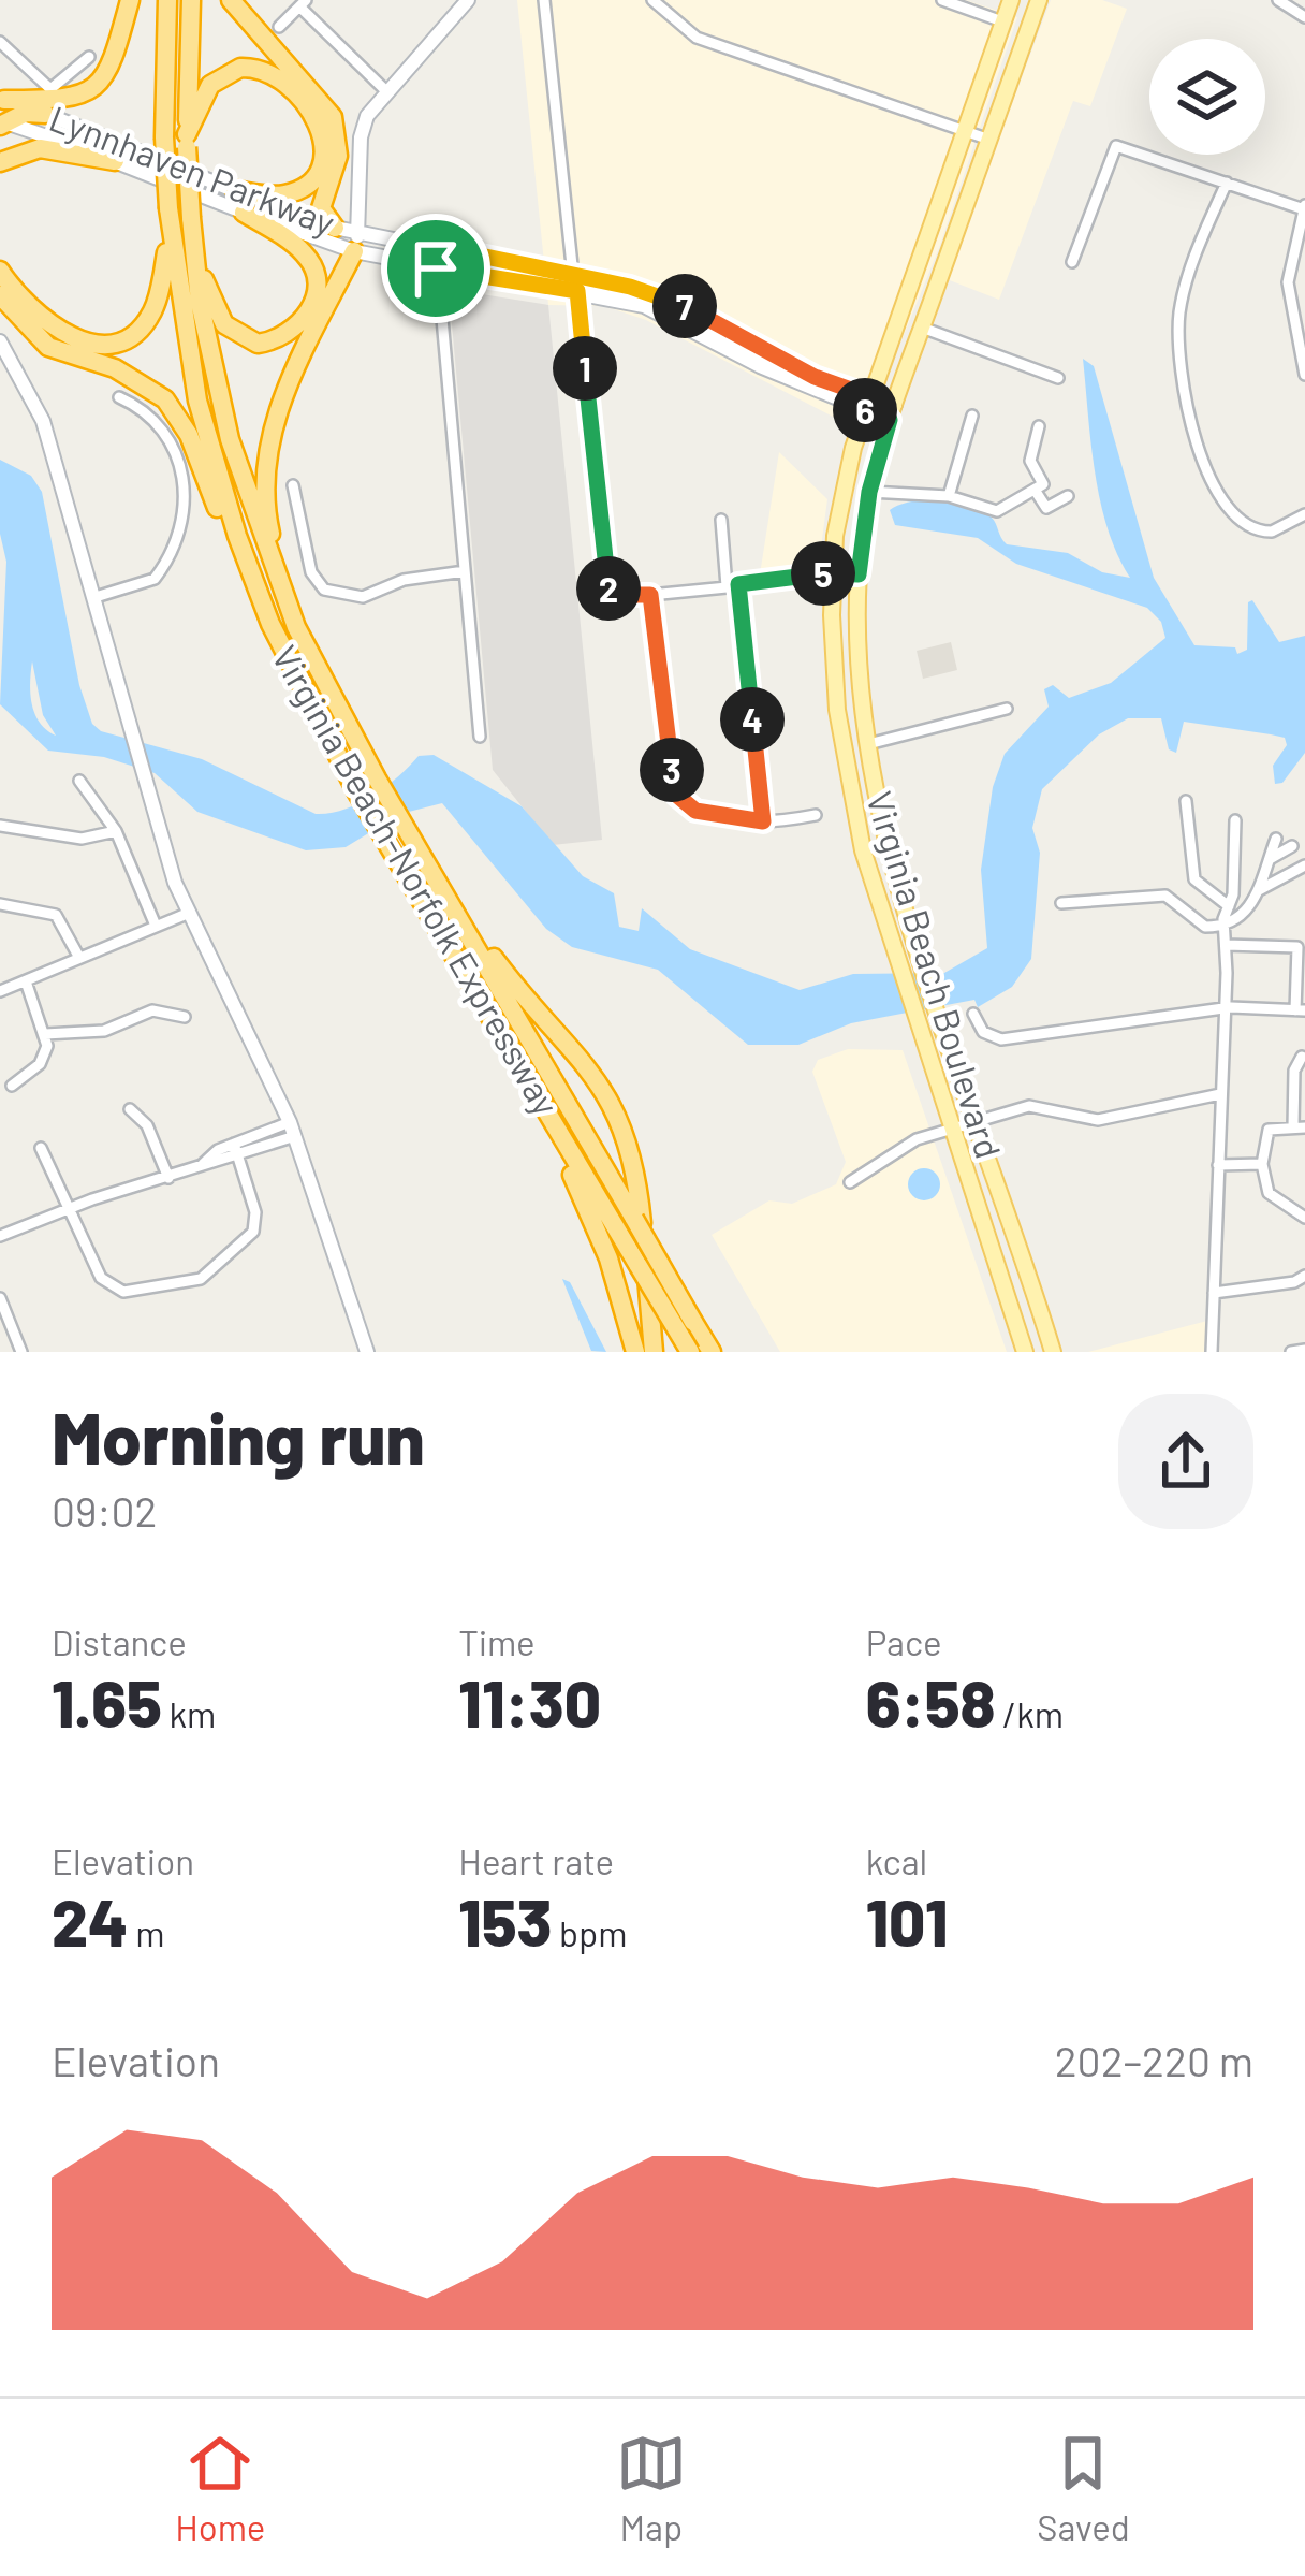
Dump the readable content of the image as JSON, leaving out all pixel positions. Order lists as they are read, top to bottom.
{
  "streets": {
    "highway": ["Virginia Beach-Norfolk Expressway"],
    "main road": ["Lynnhaven Parkway", "Virginia Beach Boulevard"]
  },
  "crossings": [
    ["Lynnhaven Parkway", "Virginia Beach Boulevard"]
  ],
  "page": {
    "pins": [
      "7",
      "1",
      "6",
      "5",
      "2",
      "4",
      "3"
    ],
    "heading": ["Morning run", "09:02"],
    "stats": [
      ["Distance", "1.65 km"],
      ["Time", "11:30"],
      ["Pace", "6:58 /km"],
      ["Elevation", "24 m"],
      ["Heart rate", "153 bpm"],
      ["kcal", "101"]
    ],
    "chart": ["Elevation", "202–220 m"],
    "tabs": ["Home", "Map", "Saved"]
  }
}
